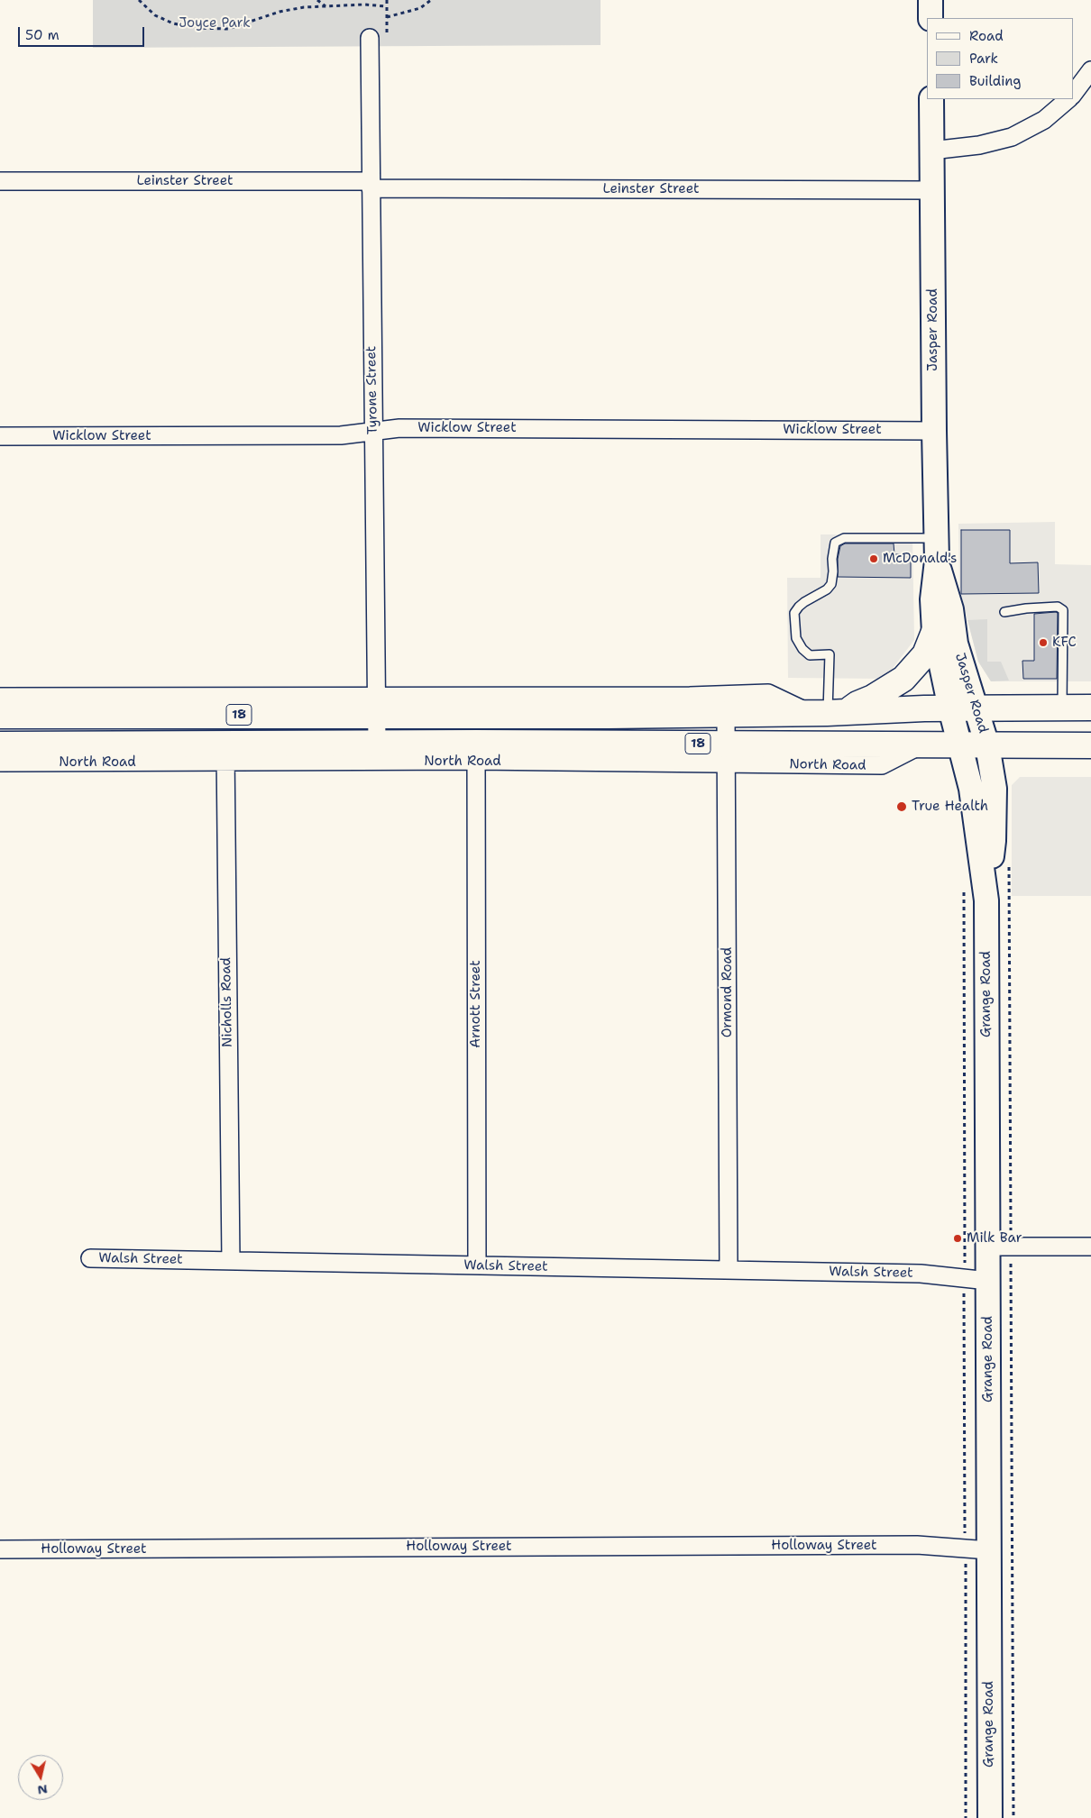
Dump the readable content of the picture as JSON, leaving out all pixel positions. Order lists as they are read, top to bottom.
{
  "streets": {
    "highway": ["18", "North Road"],
    "main road": ["Jasper Road", "Grange Road"],
    "street": [
      "Leinster Street",
      "Tyrone Street",
      "Wicklow Street",
      "Ormond Road",
      "Nicholls Road",
      "Arnott Street",
      "Walsh Street",
      "Holloway Street"
    ]
  },
  "crossings": [
    ["Leinster Street", "Jasper Road"],
    ["Leinster Street", "Tyrone Street"],
    ["Jasper Road", "Wicklow Street"],
    ["Jasper Road", "18"],
    ["Jasper Road", "North Road"],
    ["Jasper Road", "Grange Road"],
    ["Tyrone Street", "Wicklow Street"],
    ["Tyrone Street", "18"],
    ["Tyrone Street", "North Road"],
    ["18", "Ormond Road"],
    ["18", "Grange Road"],
    ["North Road", "Ormond Road"],
    ["North Road", "Grange Road"],
    ["North Road", "Nicholls Road"],
    ["North Road", "Arnott Street"],
    ["Ormond Road", "Walsh Street"],
    ["Grange Road", "Walsh Street"],
    ["Grange Road", "Holloway Street"],
    ["Nicholls Road", "Walsh Street"],
    ["Arnott Street", "Walsh Street"]
  ],
  "parks": ["Joyce Park"],
  "places": [
    "McDonald's",
    "KFC",
    "True Health",
    "Milk Bar"
  ],
  "legend": ["Road", "Park", "Building"],
  "scale_bar": "50 m",
  "north": "bottom"
}
